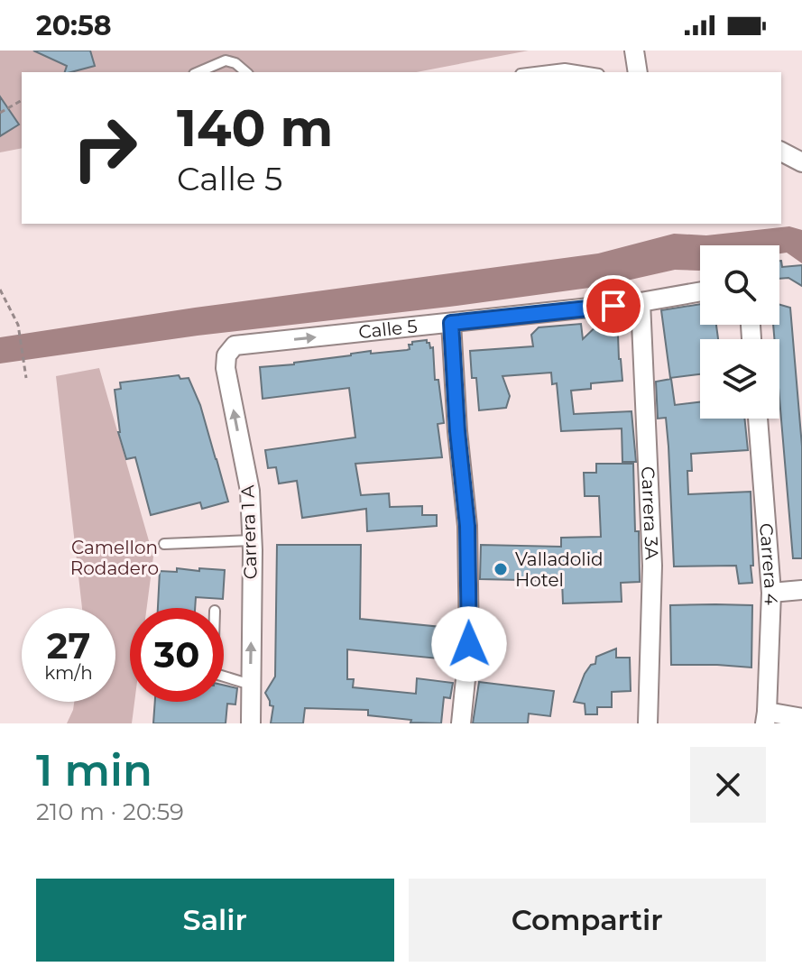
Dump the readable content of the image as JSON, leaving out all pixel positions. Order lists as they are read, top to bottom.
{
  "streets": {
    "street": [
      "Calle 5",
      "Carrera 3A",
      "Carrera 1 A",
      "Carrera 4"
    ]
  },
  "crossings": [
    ["Calle 5", "Carrera 3A"],
    ["Calle 5", "Carrera 1 A"]
  ],
  "one_way": ["Calle 5", "Carrera 1 A"],
  "parks": ["Camellon Rodadero"],
  "places": ["Valladolid Hotel"],
  "page": {
    "status": "20:58",
    "turn": ["140 m", "Calle 5"],
    "speed": "27 km/h",
    "limit": "30",
    "heading": ["1 min", "210 m · 20:59"],
    "buttons": ["Salir", "Compartir"]
  }
}
